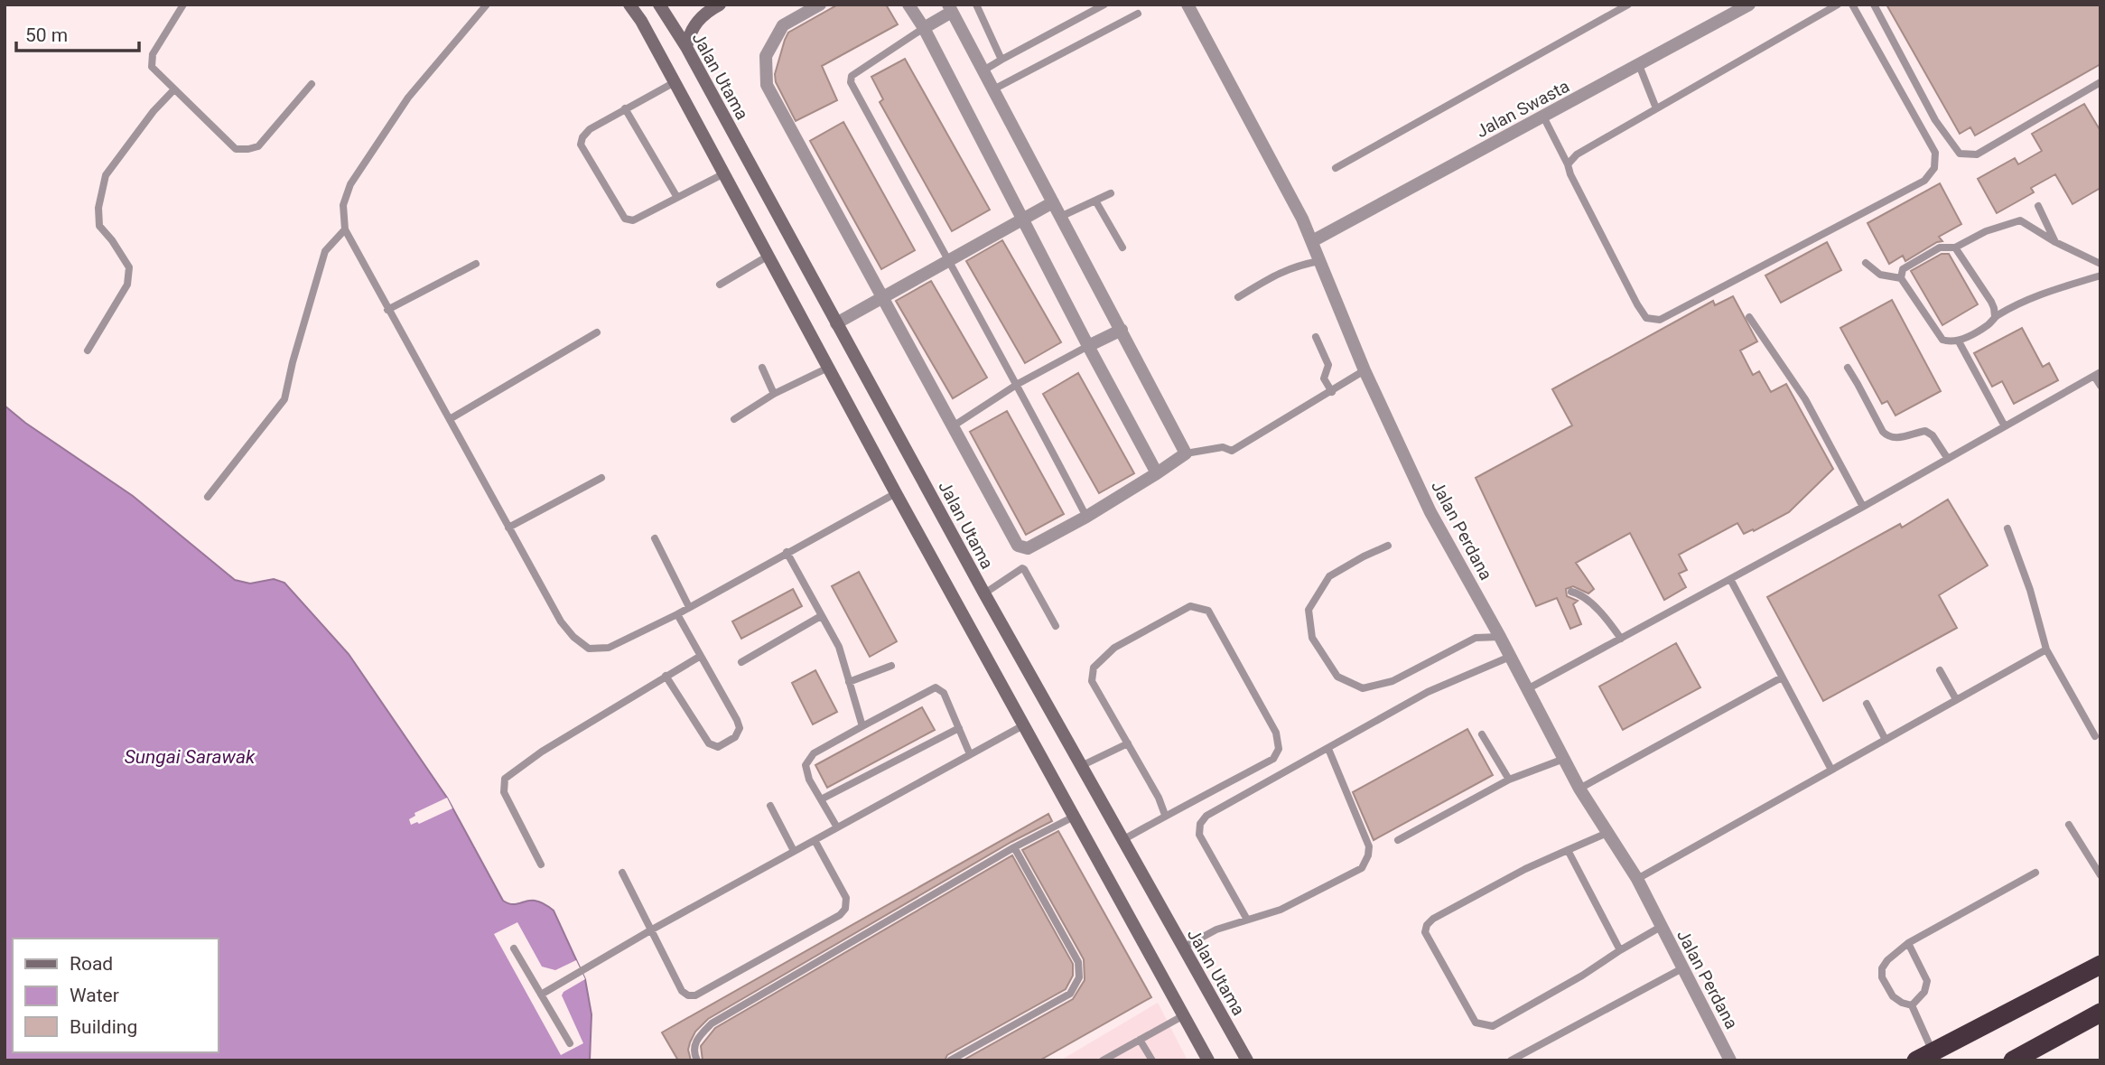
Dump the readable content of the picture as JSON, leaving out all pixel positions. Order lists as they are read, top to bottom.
{
  "streets": {
    "main road": ["Jalan Utama"],
    "street": ["Jalan Swasta", "Jalan Perdana"]
  },
  "crossings": [
    ["Jalan Swasta", "Jalan Perdana"]
  ],
  "water": ["Sungai Sarawak"],
  "legend": ["Road", "Water", "Building"],
  "scale_bar": "50 m"
}
